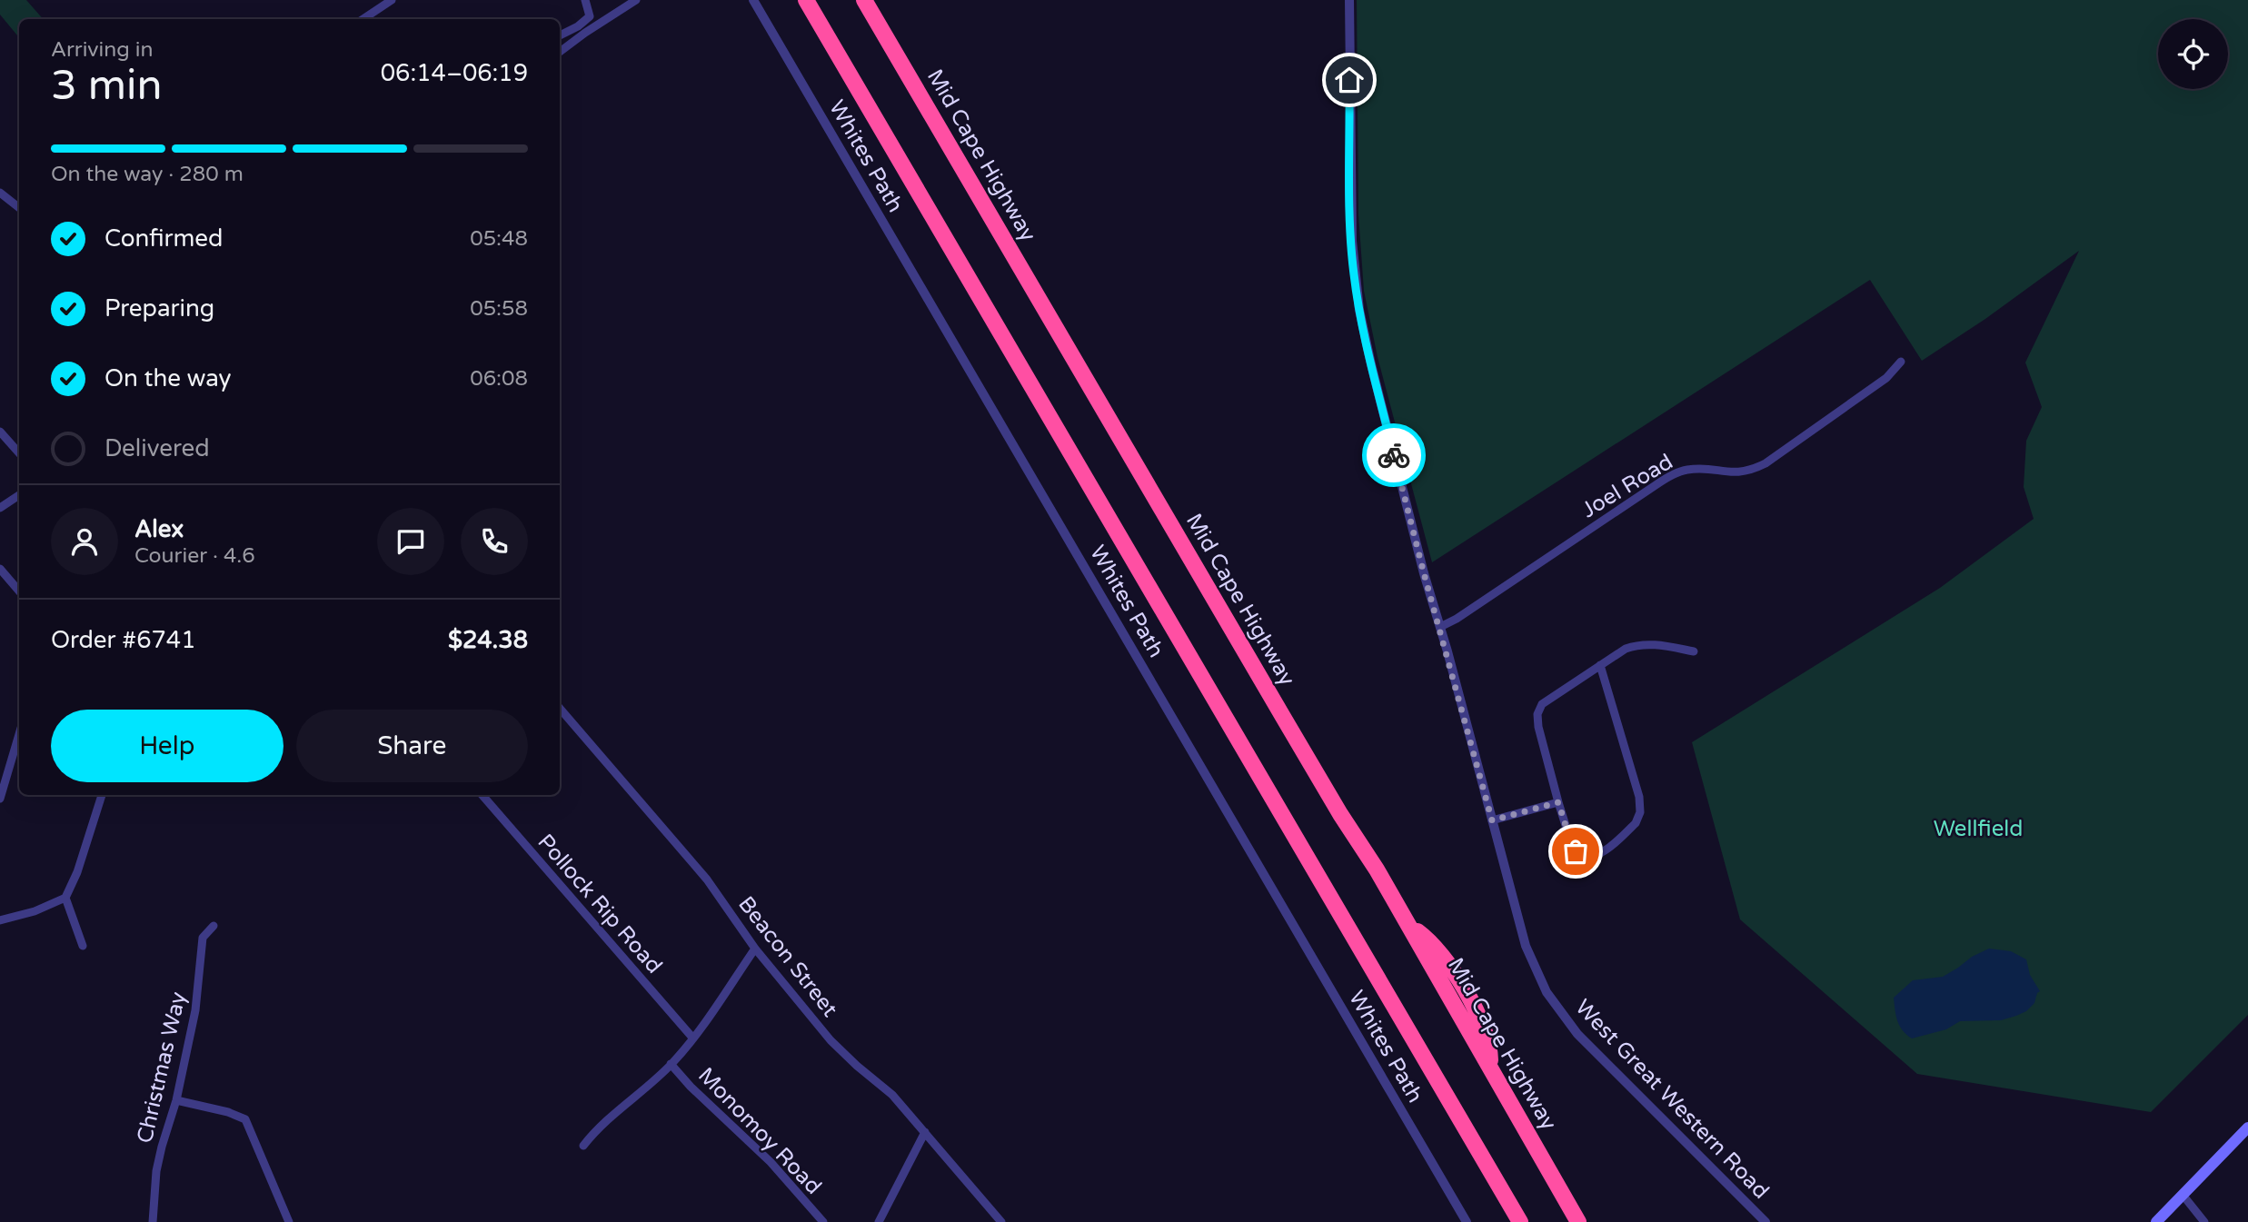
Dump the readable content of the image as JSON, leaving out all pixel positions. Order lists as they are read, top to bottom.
{
  "streets": {
    "highway": ["Mid Cape Highway"],
    "street": [
      "Whites Path",
      "Joel Road",
      "Pollock Rip Road",
      "Beacon Street",
      "Christmas Way",
      "West Great Western Road",
      "Monomoy Road"
    ]
  },
  "crossings": [
    ["Joel Road", "West Great Western Road"]
  ],
  "parks": ["Wellfield"],
  "page": {
    "heading": ["3 min", "Arriving in", "06:14–06:19"],
    "panel": [
      "Alex",
      "Courier · 4.6",
      "Order #6741",
      "$24.38"
    ],
    "bar": "On the way · 280 m",
    "list": [
      ["Confirmed", "05:48"],
      ["Preparing", "05:58"],
      ["On the way", "06:08"],
      "Delivered"
    ],
    "buttons": ["Help", "Share"]
  }
}
